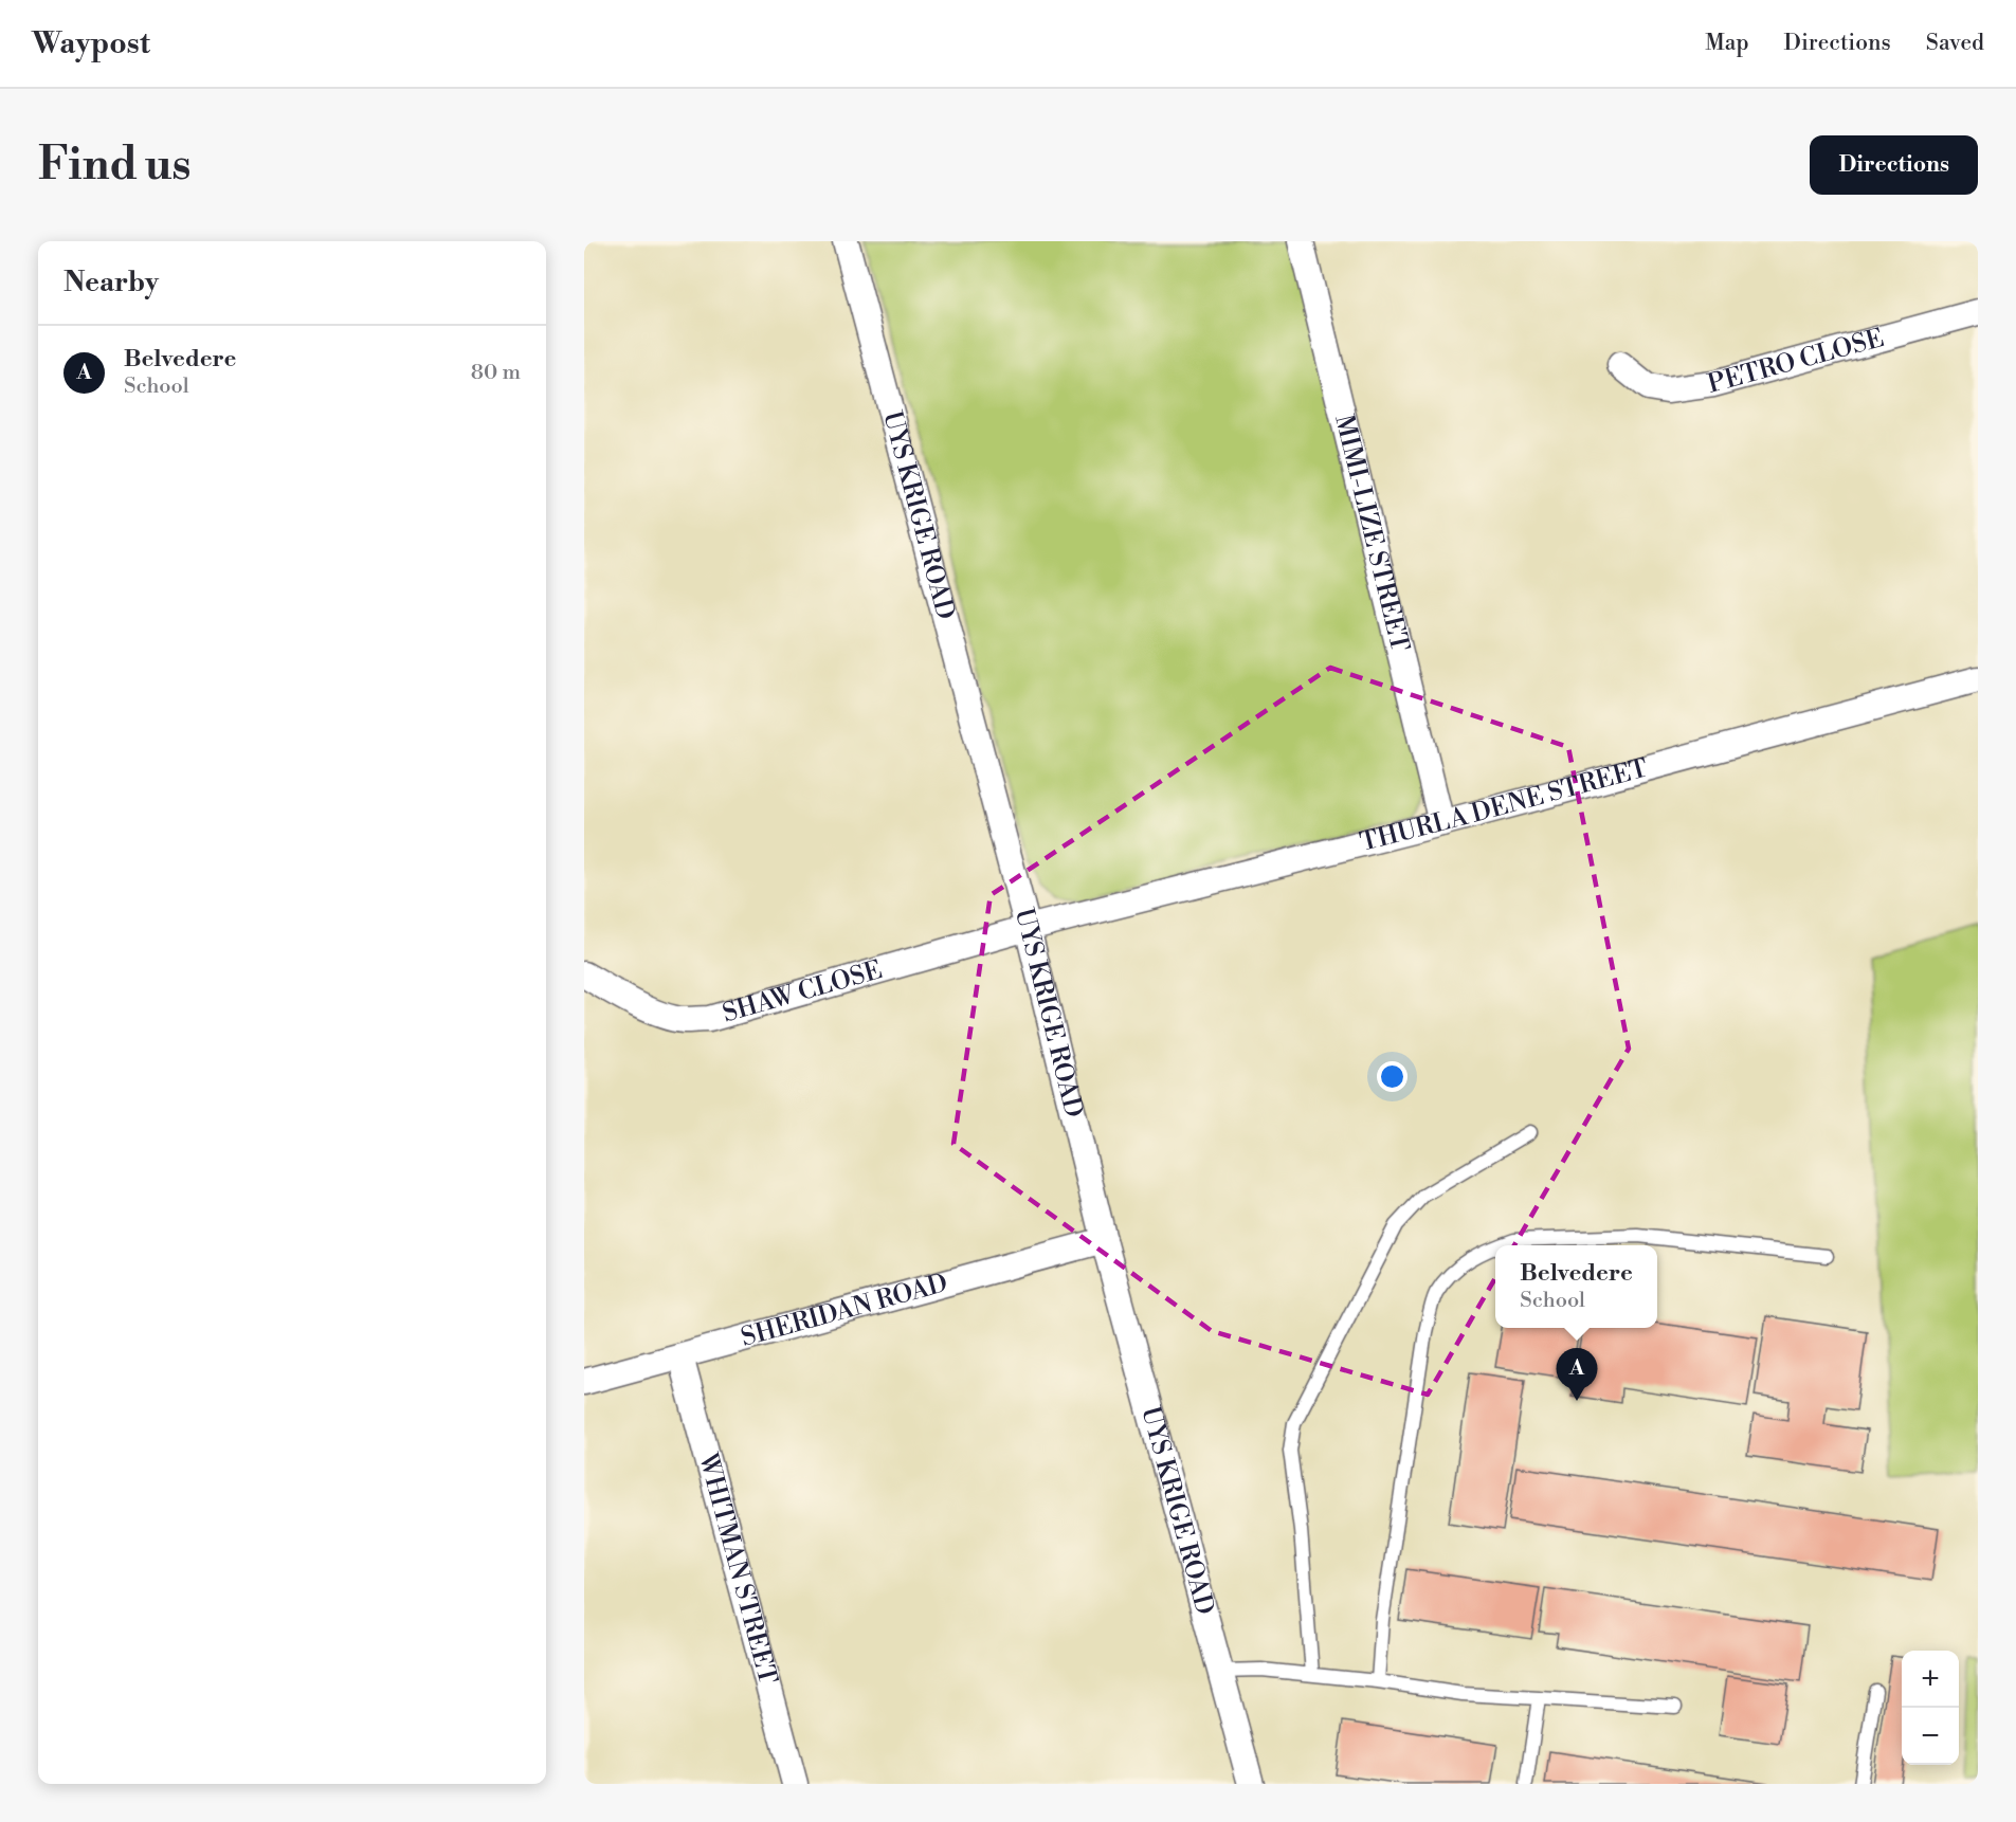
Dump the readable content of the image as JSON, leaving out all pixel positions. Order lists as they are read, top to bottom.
{
  "streets": {
    "street": [
      "PETRO CLOSE",
      "UYS KRIGE ROAD",
      "MIMI-LIZE STREET",
      "THURLA DENE STREET",
      "SHAW CLOSE",
      "SHERIDAN ROAD",
      "WHITMAN STREET"
    ]
  },
  "crossings": [
    ["UYS KRIGE ROAD", "THURLA DENE STREET"],
    ["UYS KRIGE ROAD", "SHAW CLOSE"],
    ["UYS KRIGE ROAD", "SHERIDAN ROAD"],
    ["MIMI-LIZE STREET", "THURLA DENE STREET"],
    ["THURLA DENE STREET", "SHAW CLOSE"],
    ["SHERIDAN ROAD", "WHITMAN STREET"]
  ],
  "page": {
    "header": "Waypost",
    "nav": ["Map", "Directions", "Saved"],
    "buttons": "Directions",
    "title": "Find us",
    "heading": "Nearby",
    "list": [
      {
        "mark": "A",
        "name": "Belvedere",
        "note": "School",
        "value": "80 m"
      }
    ],
    "popup": ["Belvedere", "School"],
    "pins": "A",
    "map_buttons": ["+", "−"]
  }
}
